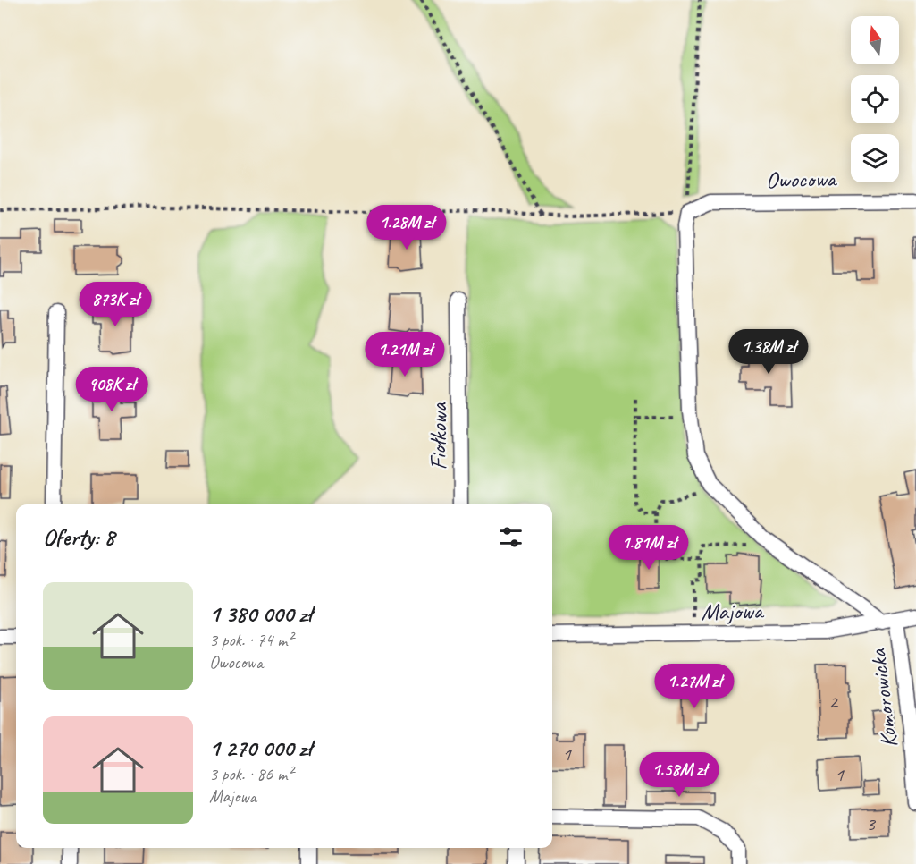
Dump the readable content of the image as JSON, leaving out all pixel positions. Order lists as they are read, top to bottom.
{
  "streets": {
    "street": [
      "Owocowa",
      "Fiołkowa",
      "Majowa",
      "Komorowicka"
    ]
  },
  "crossings": [
    ["Majowa", "Komorowicka"]
  ],
  "house_numbers": [
    "2",
    "1",
    "1",
    "3"
  ],
  "north": "top",
  "page": {
    "price": [
      "1.28M zł",
      "873K zł",
      "1.38M zł",
      "1.21M zł",
      "908K zł",
      "1.81M zł",
      "1.27M zł",
      "1.58M zł"
    ],
    "heading": "Oferty: 8",
    "list": [
      {
        "name": "1 380 000 zł",
        "note": "3 pok. · 74 m² · Owocowa"
      },
      {
        "name": "1 270 000 zł",
        "note": "3 pok. · 86 m² · Majowa"
      }
    ]
  }
}
